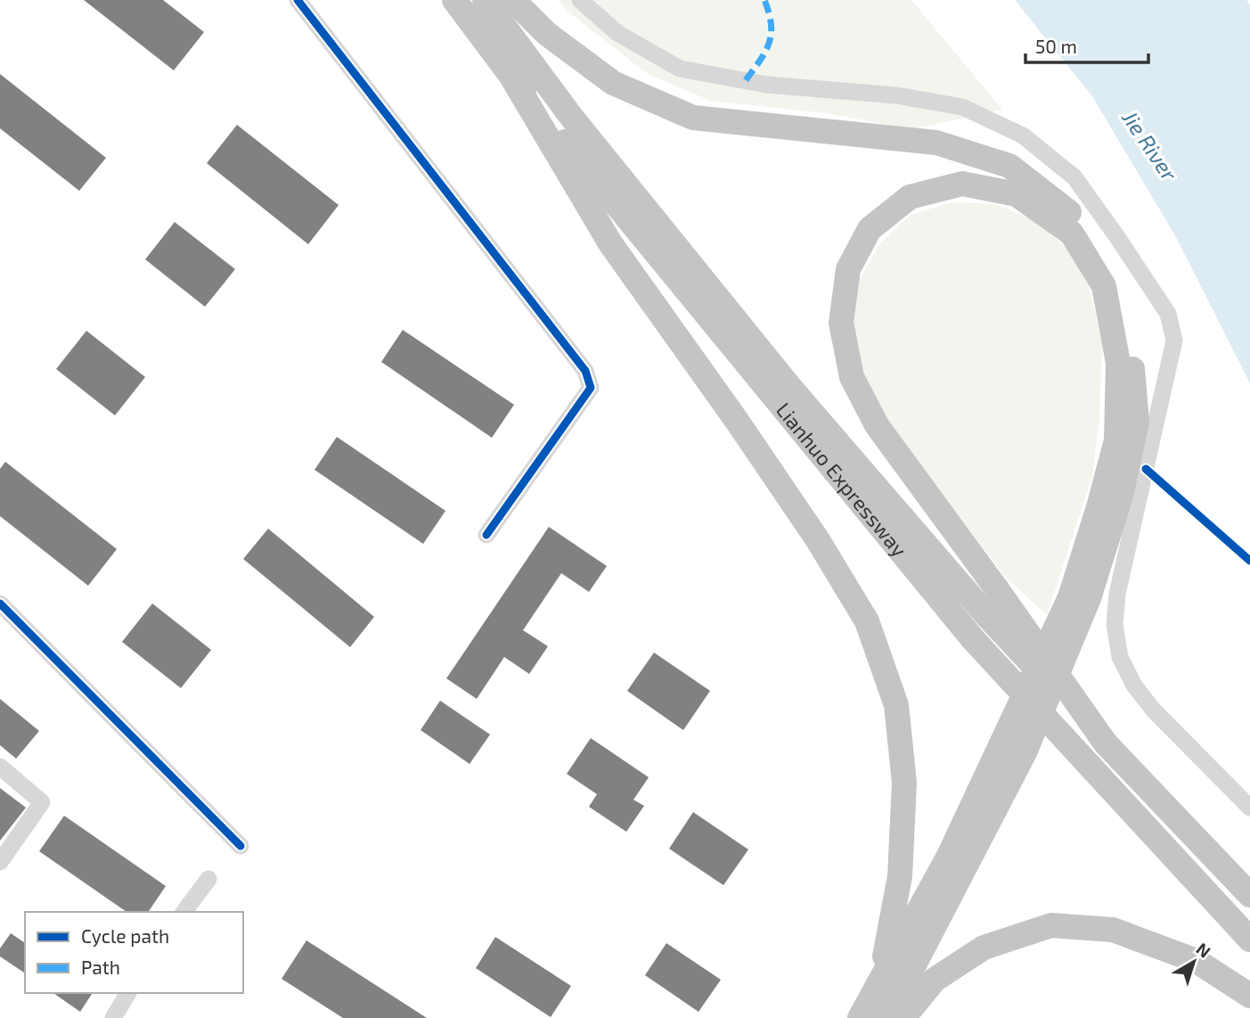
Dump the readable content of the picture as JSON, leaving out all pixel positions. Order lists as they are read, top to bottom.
{
  "streets": {
    "highway": ["Lianhuo Expressway"]
  },
  "water": ["Jie River"],
  "legend": ["Cycle path", "Path"],
  "scale_bar": "50 m",
  "north": "top right"
}
